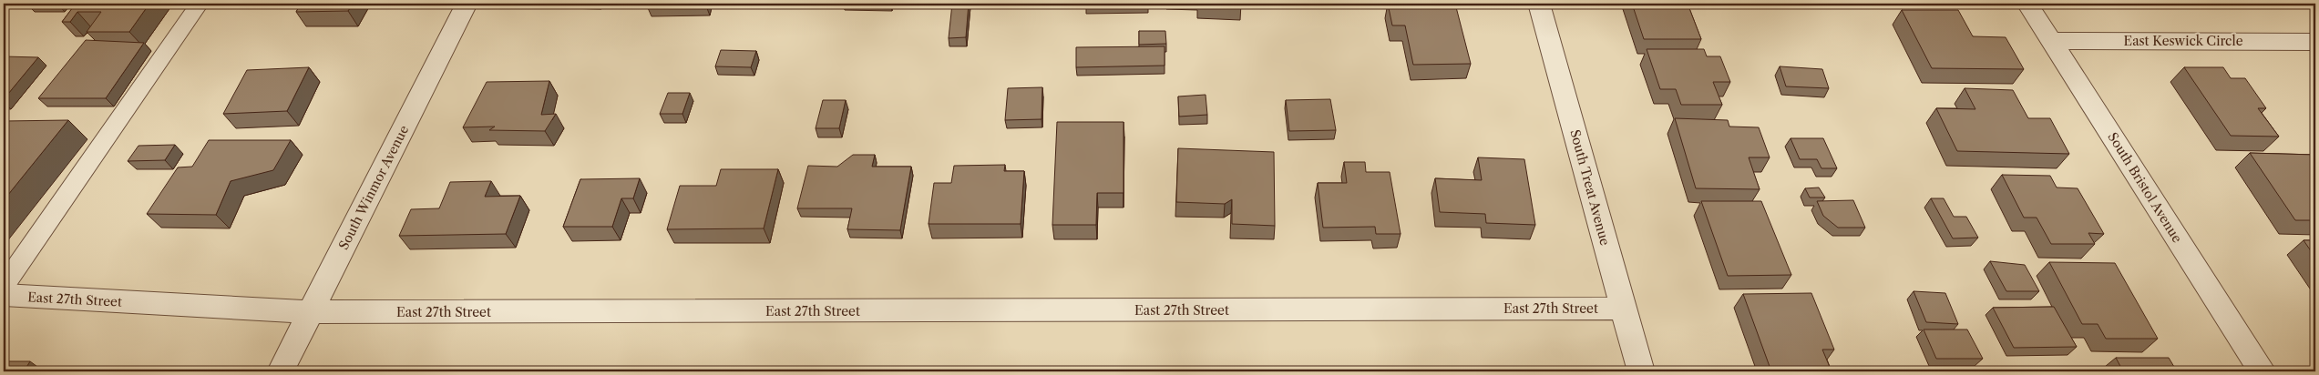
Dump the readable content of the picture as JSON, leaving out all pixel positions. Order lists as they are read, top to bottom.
{
  "streets": {
    "street": [
      "East Keswick Circle",
      "South Winmor Avenue",
      "South Treat Avenue",
      "South Bristol Avenue",
      "East 27th Street"
    ]
  },
  "crossings": [
    ["East Keswick Circle", "South Bristol Avenue"],
    ["South Winmor Avenue", "East 27th Street"],
    ["South Treat Avenue", "East 27th Street"]
  ]
}
